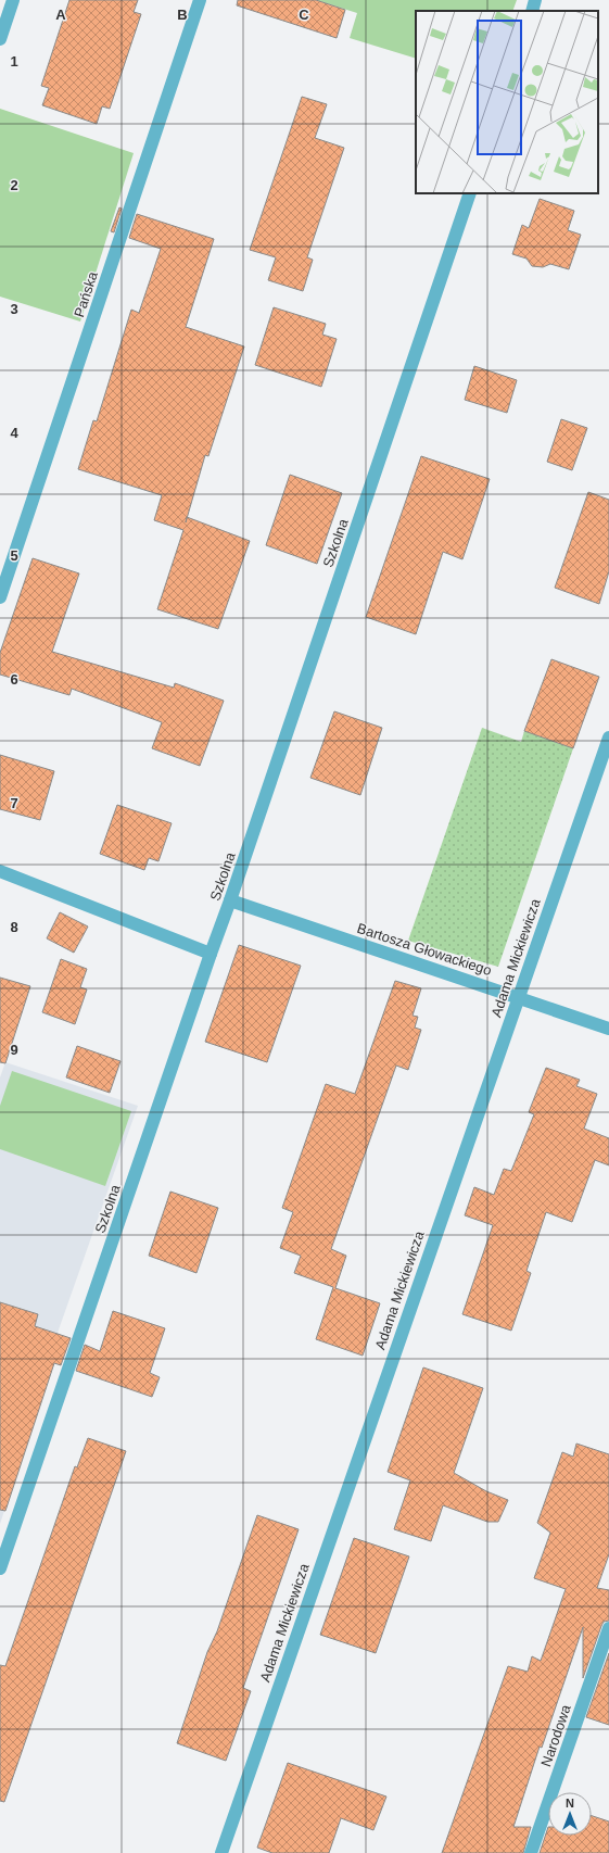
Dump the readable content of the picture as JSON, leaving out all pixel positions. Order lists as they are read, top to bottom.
{
  "streets": {
    "street": [
      "Pańska",
      "Szkolna",
      "Bartosza Głowackiego",
      "Adama Mickiewicza",
      "Narodowa"
    ]
  },
  "crossings": [
    ["Szkolna", "Bartosza Głowackiego"],
    ["Bartosza Głowackiego", "Adama Mickiewicza"]
  ],
  "north": "top",
  "grid": {
    "columns": ["A", "B", "C"],
    "rows": [
      "1",
      "2",
      "3",
      "4",
      "5",
      "6",
      "7",
      "8",
      "9"
    ]
  }
}
